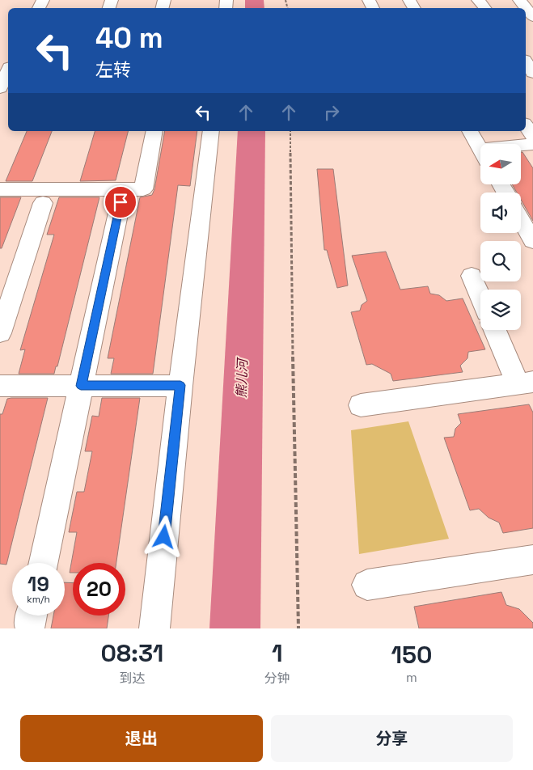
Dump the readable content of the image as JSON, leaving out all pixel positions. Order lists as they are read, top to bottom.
{
  "water": ["熊儿河"],
  "north": "left",
  "page": {
    "turn": ["40 m", "左转"],
    "speed": "19 km/h",
    "limit": "20",
    "eta": [
      "08:31",
      "到达",
      "1",
      "分钟",
      "150",
      "m"
    ],
    "buttons": ["退出", "分享"]
  }
}
